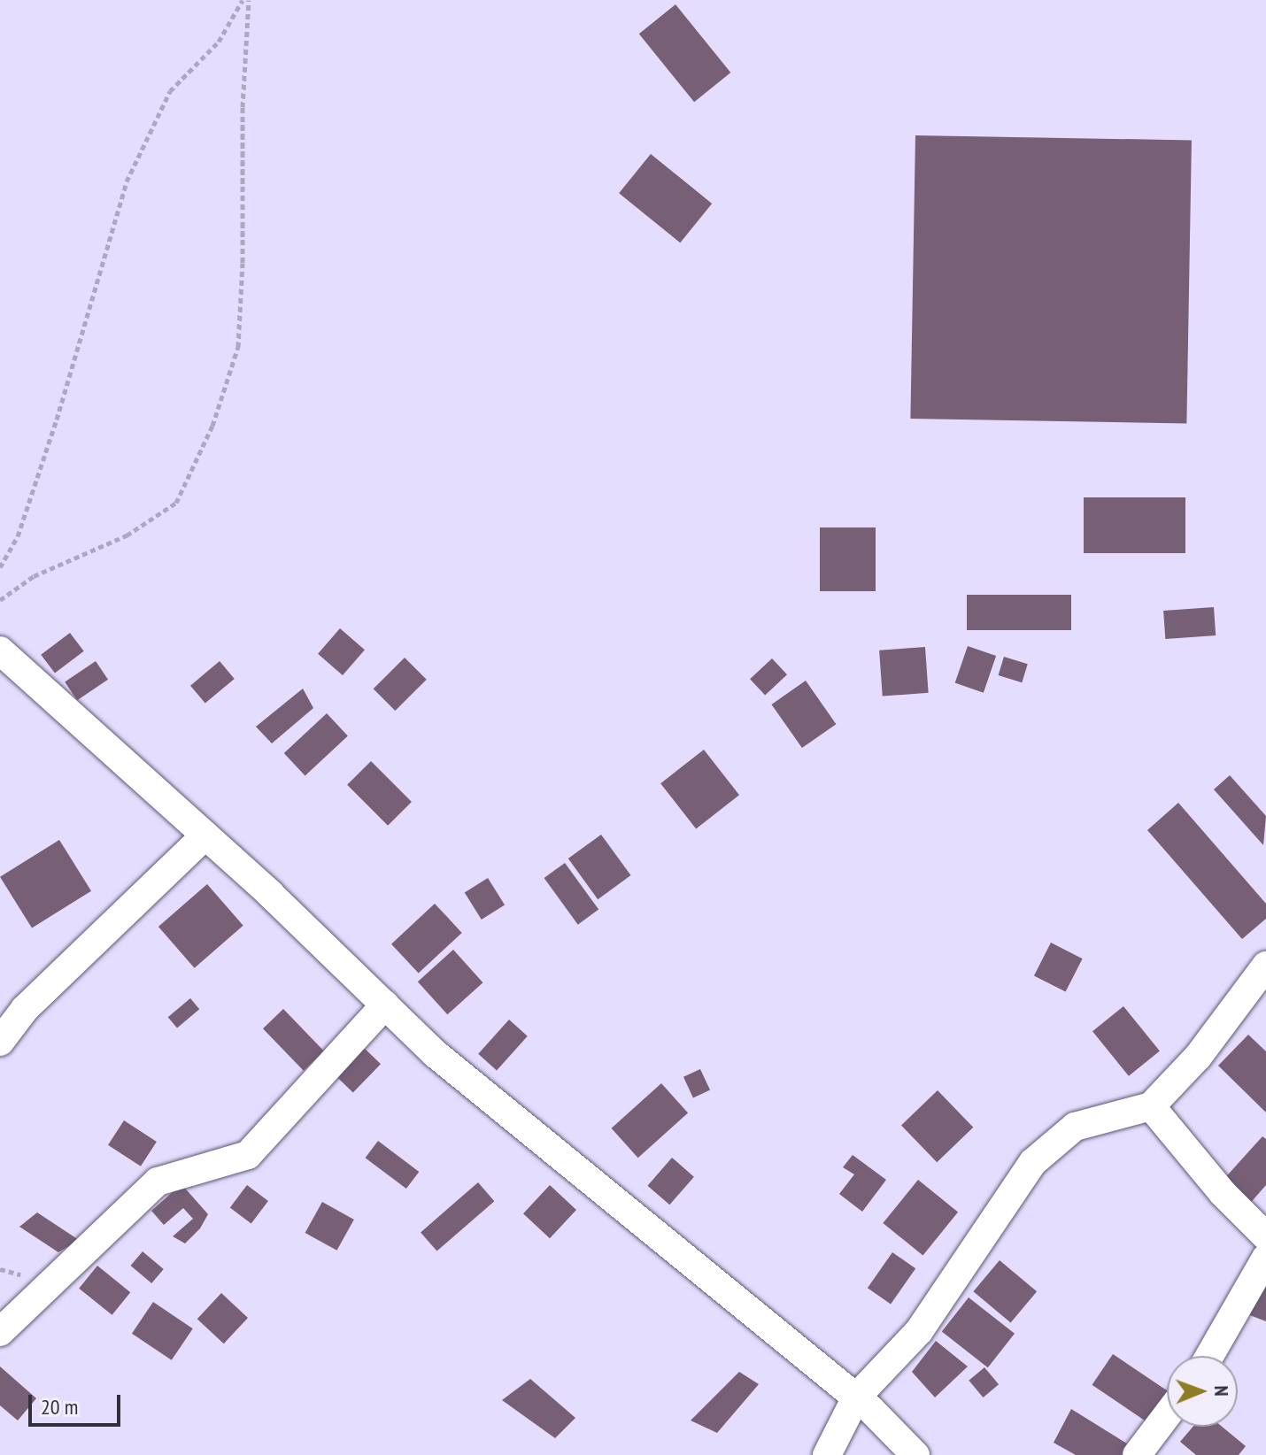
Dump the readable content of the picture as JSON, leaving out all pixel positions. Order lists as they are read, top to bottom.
{
  "scale_bar": "20 m",
  "north": "right"
}
